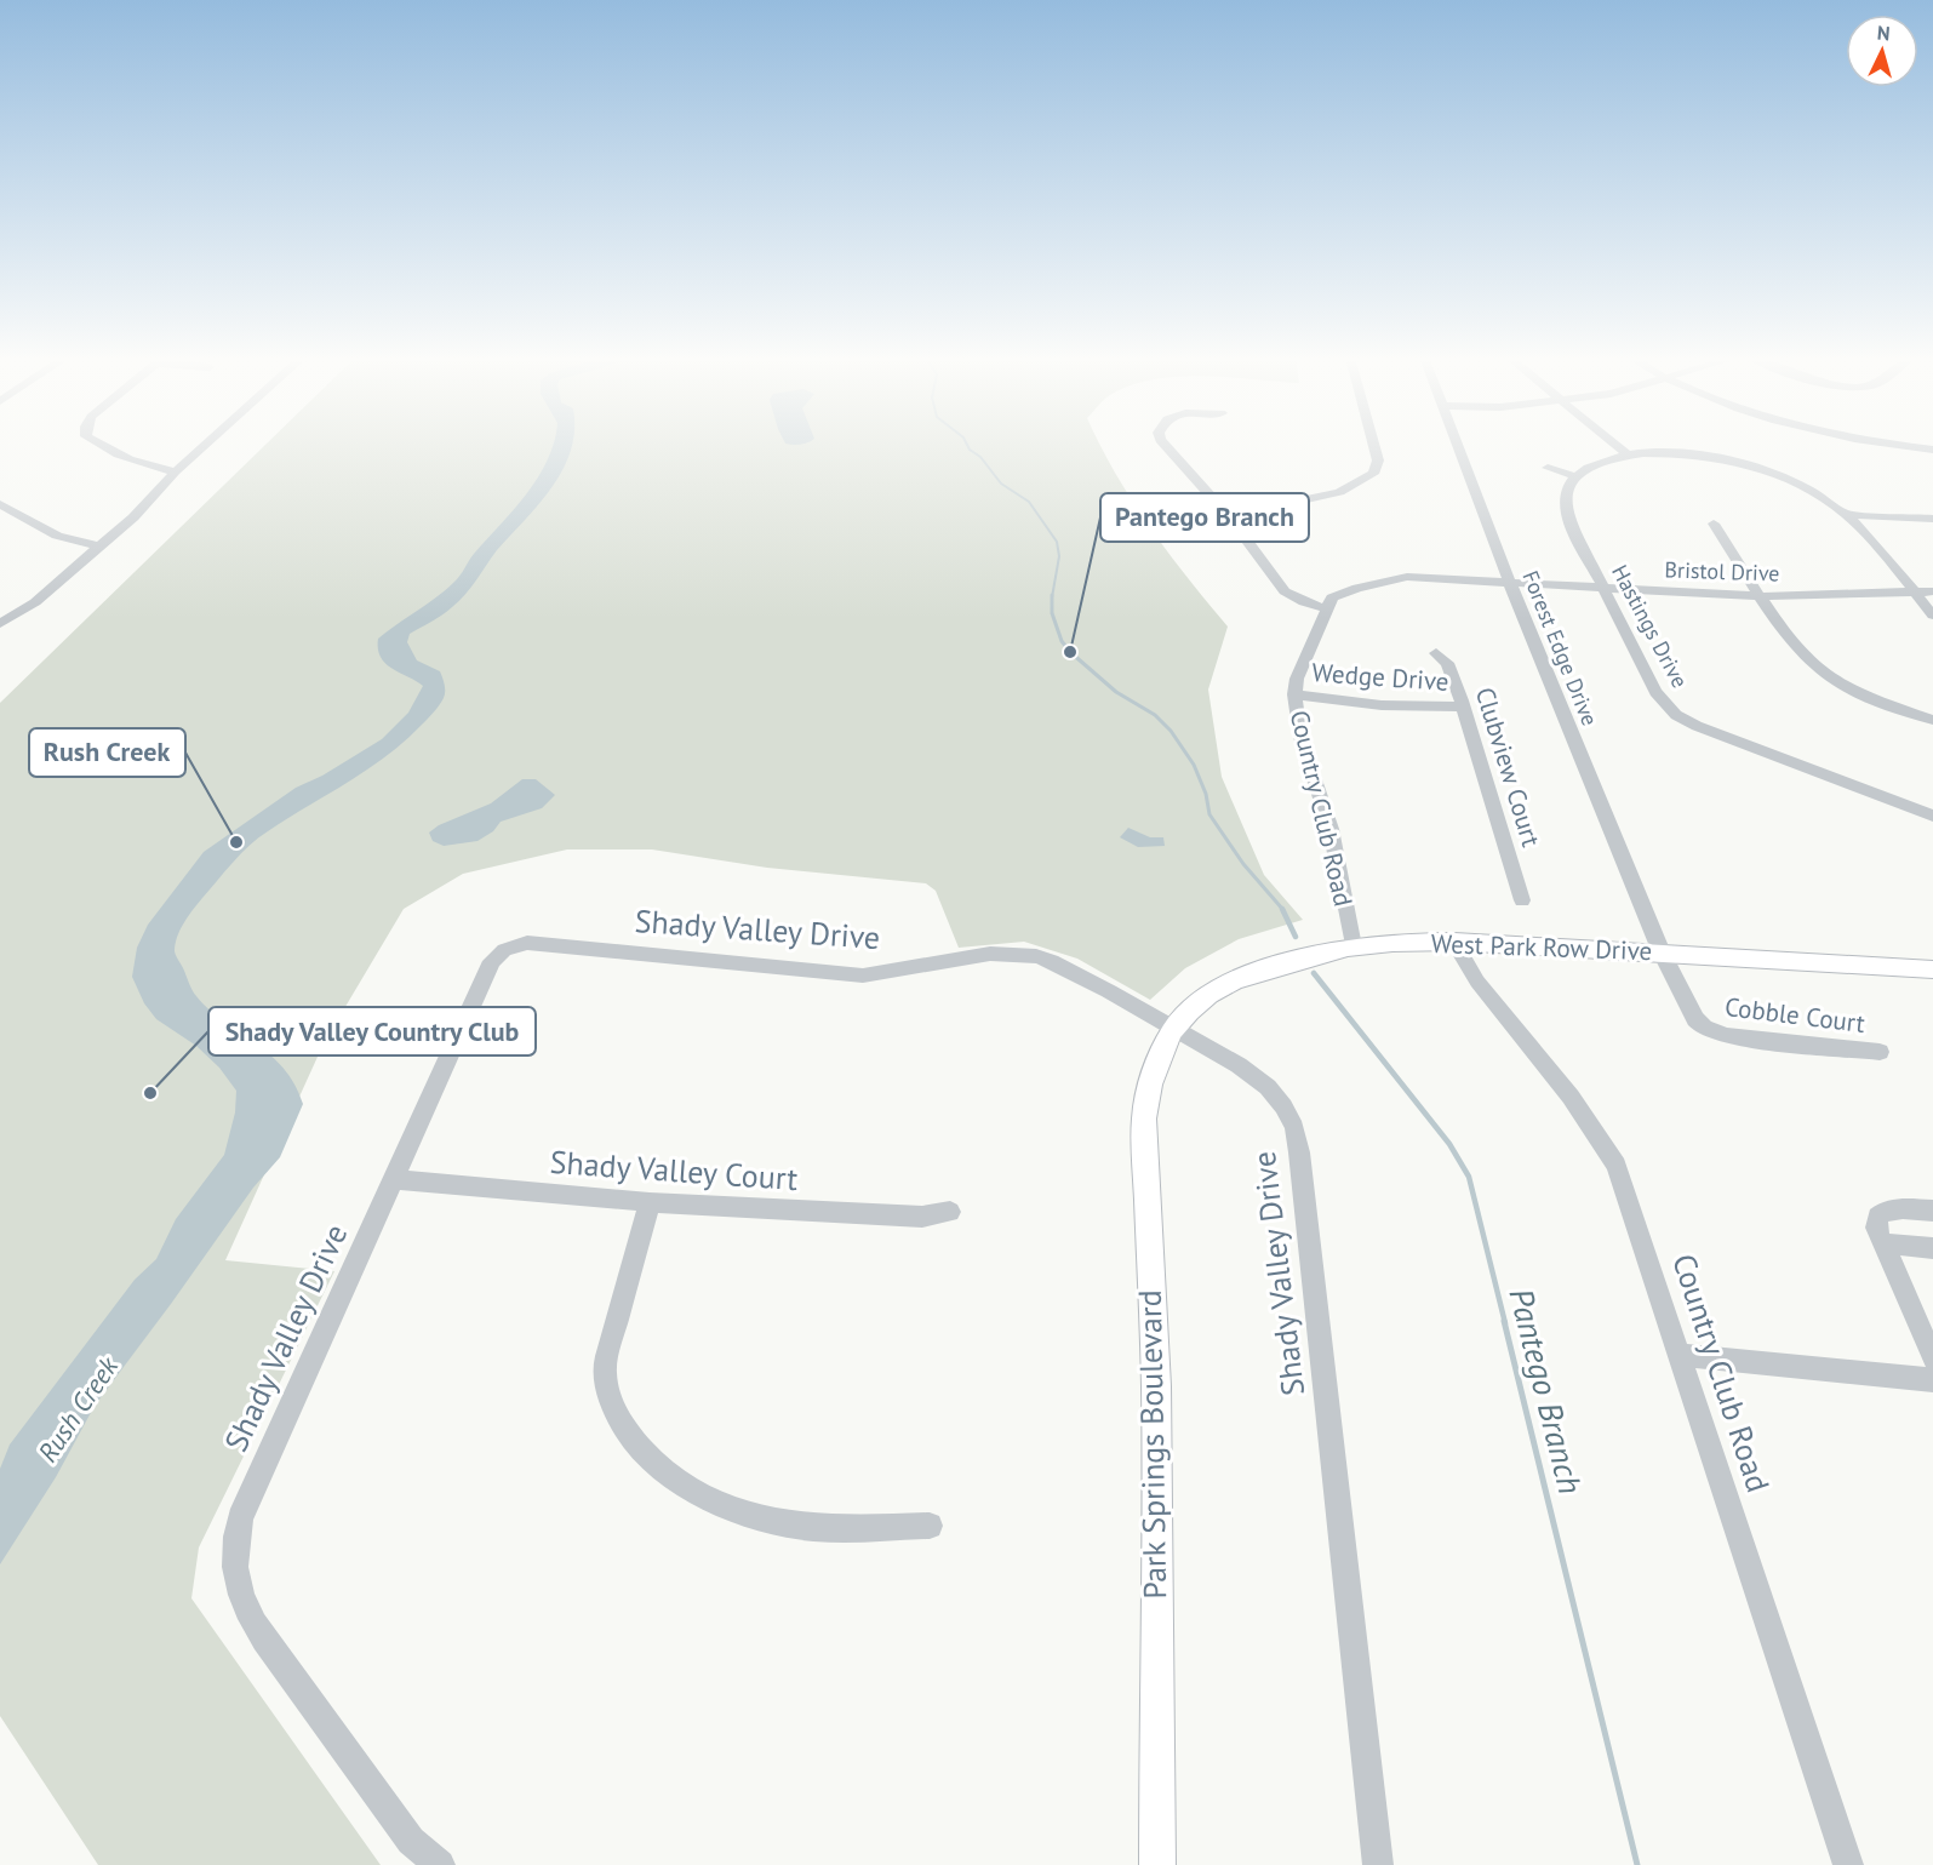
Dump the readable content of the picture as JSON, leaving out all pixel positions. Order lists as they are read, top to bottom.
{
  "streets": {
    "main road": ["West Park Row Drive", "Park Springs Boulevard"],
    "street": [
      "Bristol Drive",
      "Hastings Drive",
      "Forest Edge Drive",
      "Wedge Drive",
      "Clubview Court",
      "Country Club Road",
      "Shady Valley Drive",
      "Cobble Court",
      "Shady Valley Court"
    ]
  },
  "crossings": [
    ["Bristol Drive", "Hastings Drive"],
    ["Bristol Drive", "Forest Edge Drive"],
    ["Forest Edge Drive", "West Park Row Drive"],
    ["Forest Edge Drive", "Cobble Court"],
    ["Wedge Drive", "Clubview Court"],
    ["Wedge Drive", "Country Club Road"],
    ["Country Club Road", "West Park Row Drive"],
    ["Shady Valley Drive", "West Park Row Drive"],
    ["Shady Valley Drive", "Shady Valley Court"],
    ["Shady Valley Drive", "Park Springs Boulevard"],
    ["West Park Row Drive", "Cobble Court"],
    ["West Park Row Drive", "Park Springs Boulevard"]
  ],
  "water": ["Pantego Branch", "Rush Creek"],
  "places": ["Pantego Branch", "Rush Creek", "Shady Valley Country Club"],
  "north": "top"
}
